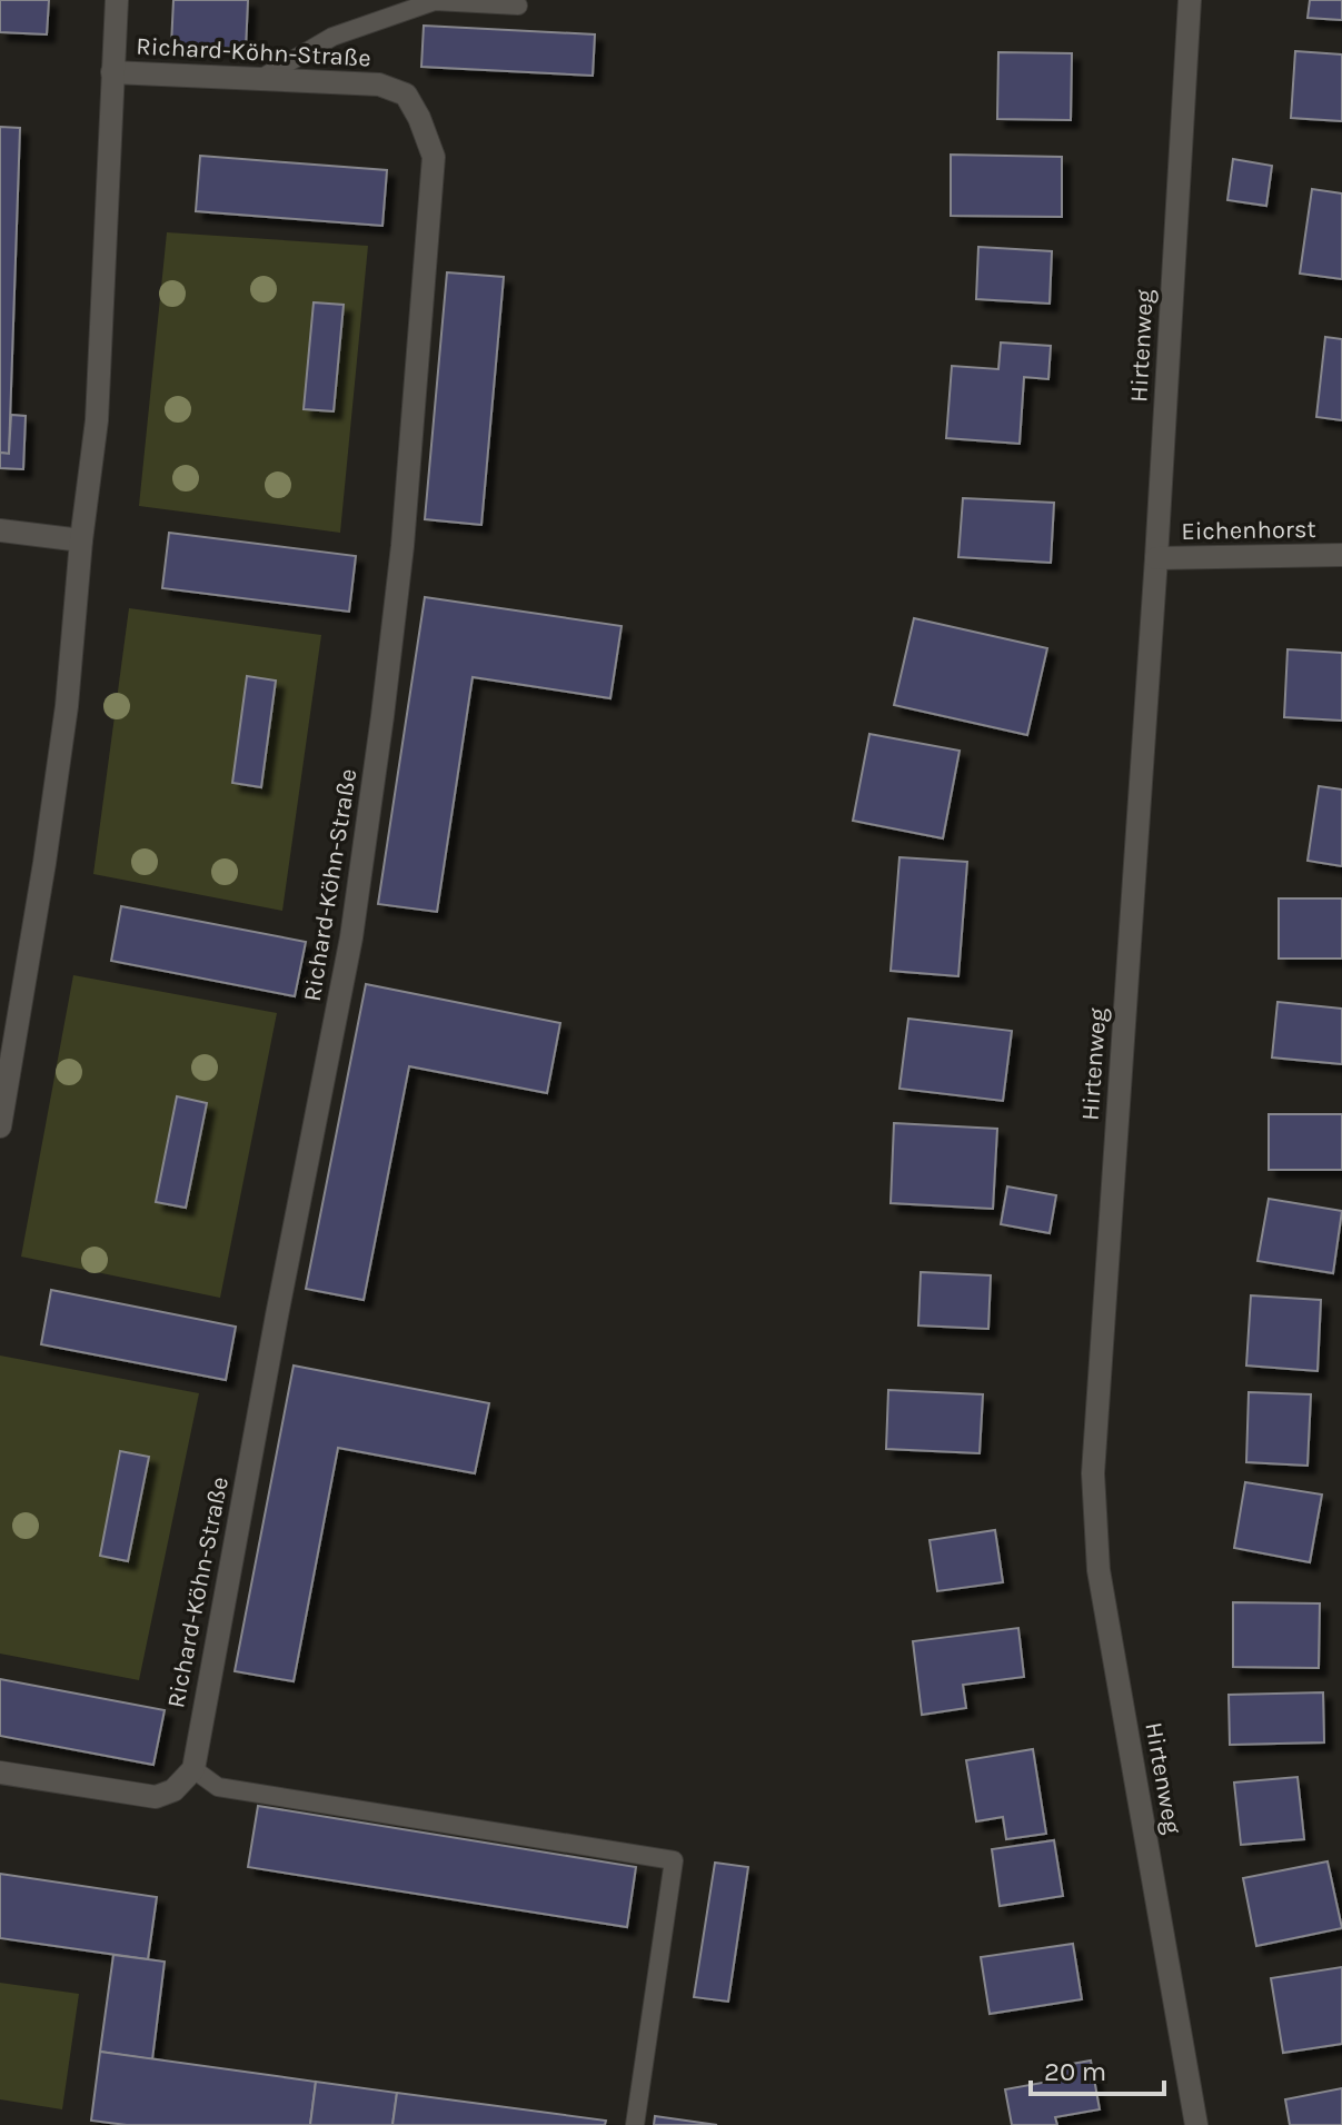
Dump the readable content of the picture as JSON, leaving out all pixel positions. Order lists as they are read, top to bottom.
{
  "streets": {
    "street": ["Richard-Köhn-Straße", "Hirtenweg", "Eichenhorst"]
  },
  "crossings": [
    ["Hirtenweg", "Eichenhorst"]
  ],
  "scale_bar": "20 m"
}
